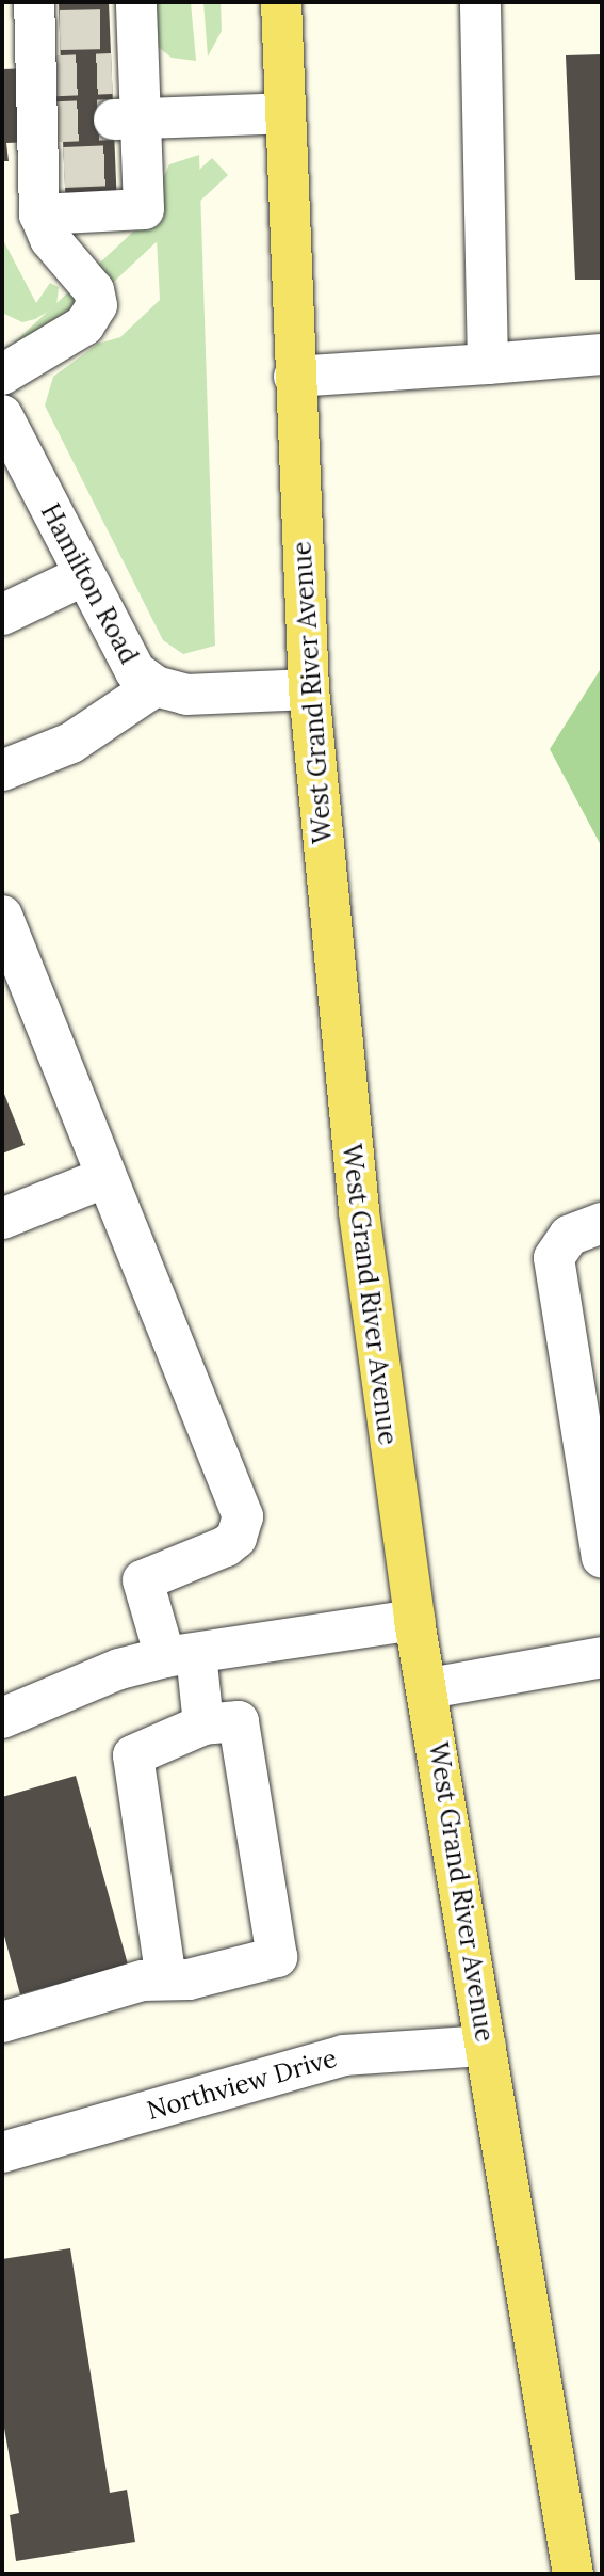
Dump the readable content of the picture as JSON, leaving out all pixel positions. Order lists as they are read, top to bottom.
{
  "streets": {
    "main road": ["West Grand River Avenue"],
    "street": ["Hamilton Road", "Northview Drive"]
  },
  "crossings": [
    ["Hamilton Road", "West Grand River Avenue"],
    ["West Grand River Avenue", "Northview Drive"]
  ]
}
